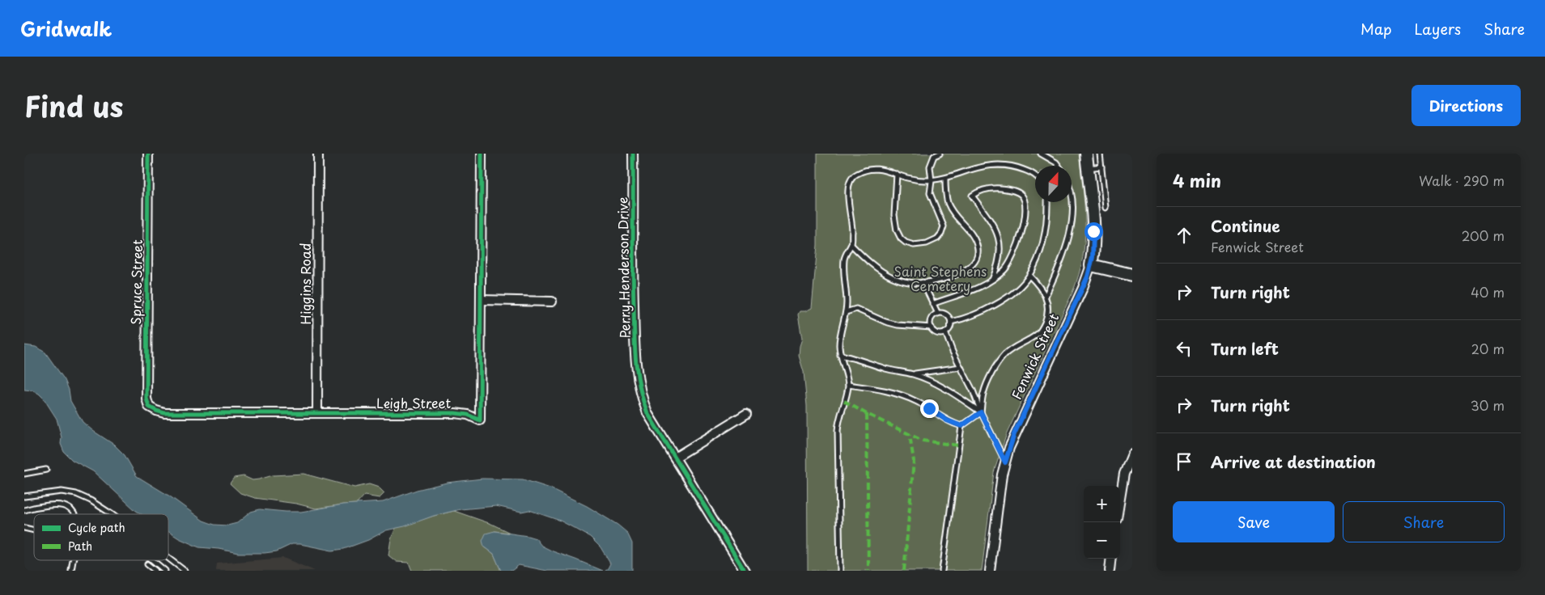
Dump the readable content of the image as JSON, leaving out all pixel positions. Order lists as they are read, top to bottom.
{
  "streets": {
    "street": [
      "Perry Henderson Drive",
      "Spruce Street",
      "Higgins Road",
      "Fenwick Street",
      "Leigh Street"
    ]
  },
  "crossings": [
    ["Spruce Street", "Leigh Street"],
    ["Higgins Road", "Leigh Street"]
  ],
  "parks": ["Saint Stephens Cemetery"],
  "legend": ["Cycle path", "Path"],
  "north": "top",
  "page": {
    "header": "Gridwalk",
    "nav": ["Map", "Layers", "Share"],
    "title": "Find us",
    "buttons": [
      "Directions",
      ["Save", "Share"]
    ],
    "heading": ["4 min", "Walk · 290 m"],
    "list": [
      ["Continue", "Fenwick Street", "200 m"],
      ["Turn right", "40 m"],
      ["Turn left", "20 m"],
      ["Turn right", "30 m"],
      "Arrive at destination"
    ],
    "map_buttons": ["+", "−"]
  }
}
